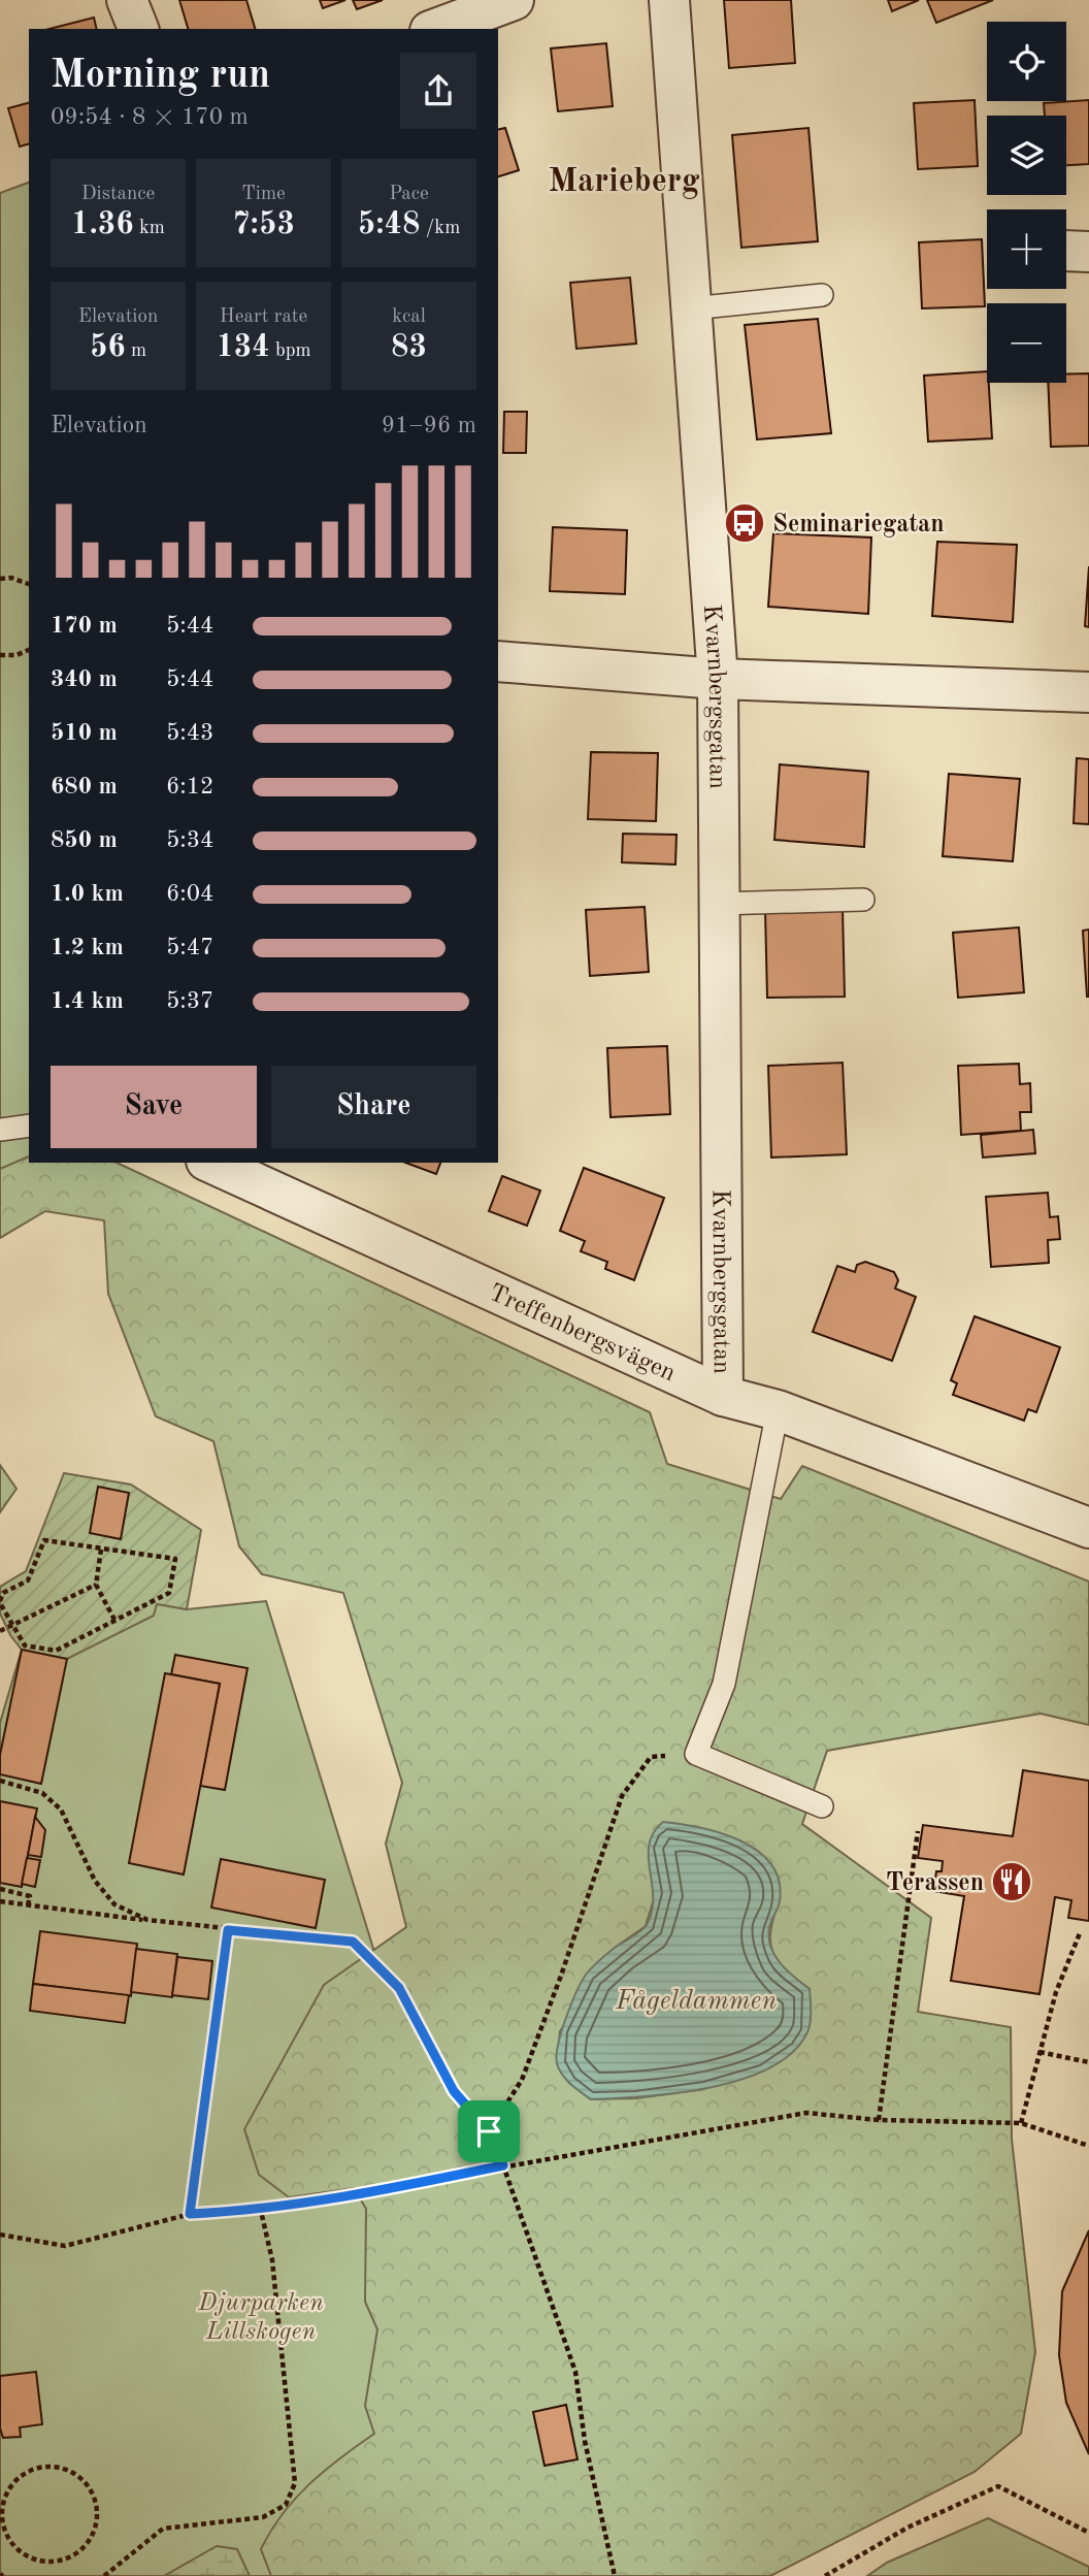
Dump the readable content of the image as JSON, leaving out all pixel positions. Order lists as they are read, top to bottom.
{
  "streets": {
    "street": ["Kvarnbergsgatan", "Treffenbergsvägen"]
  },
  "crossings": [
    ["Kvarnbergsgatan", "Treffenbergsvägen"]
  ],
  "districts": ["Marieberg"],
  "water": ["Fågeldammen"],
  "parks": ["Djurparken Lillskogen"],
  "places": {
    "bus stop": ["Seminariegatan"],
    "restaurant": ["Terassen"]
  },
  "page": {
    "map_buttons": ["+", "−"],
    "heading": ["Morning run", "09:54 · 8 × 170 m"],
    "stats": [
      ["Distance", "1.36 km"],
      ["Time", "7:53"],
      ["Pace", "5:48 /km"],
      ["Elevation", "56 m"],
      ["Heart rate", "134 bpm"],
      ["kcal", "83"]
    ],
    "chart": ["Elevation", "91–96 m"],
    "list": [
      {
        "name": "170 m",
        "note": "5:44"
      },
      {
        "name": "340 m",
        "note": "5:44"
      },
      {
        "name": "510 m",
        "note": "5:43"
      },
      {
        "name": "680 m",
        "note": "6:12"
      },
      {
        "name": "850 m",
        "note": "5:34"
      },
      {
        "name": "1.0 km",
        "note": "6:04"
      },
      {
        "name": "1.2 km",
        "note": "5:47"
      },
      {
        "name": "1.4 km",
        "note": "5:37"
      }
    ],
    "buttons": ["Save", "Share"]
  }
}
